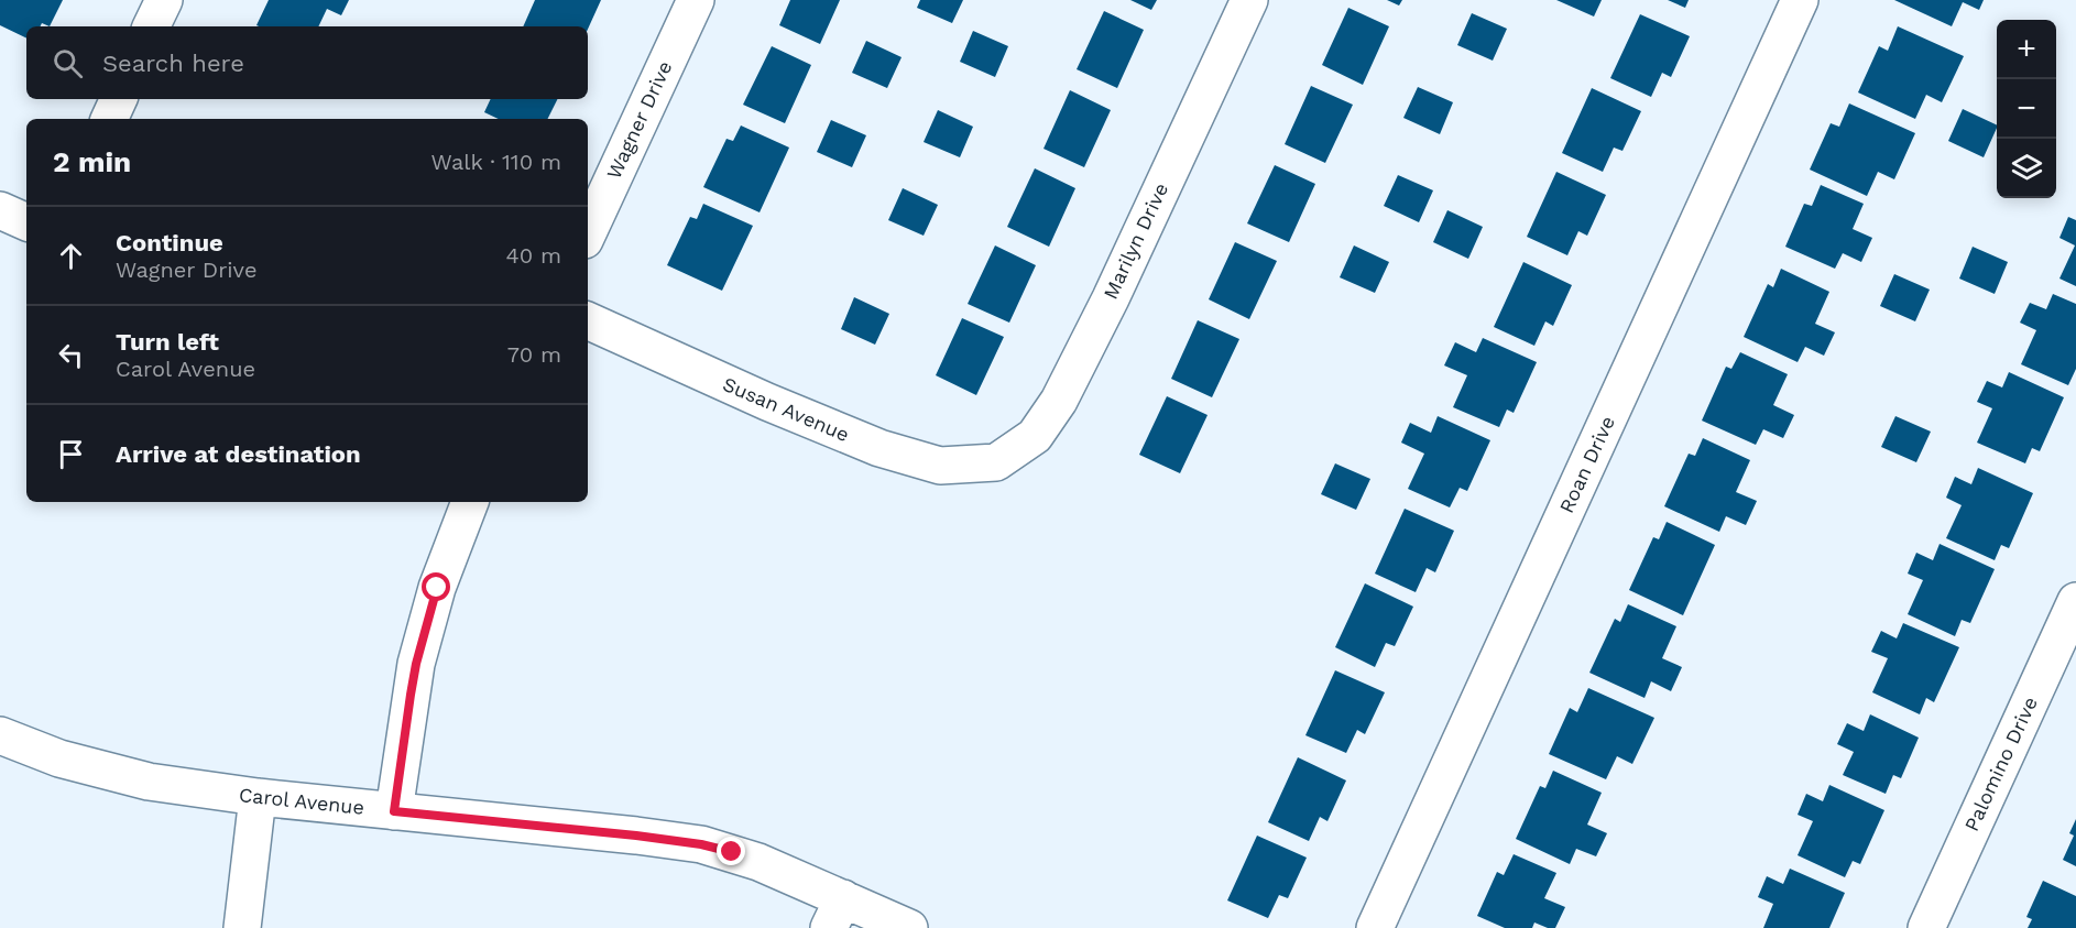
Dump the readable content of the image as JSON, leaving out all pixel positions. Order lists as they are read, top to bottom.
{
  "streets": {
    "street": [
      "Wagner Drive",
      "Marilyn Drive",
      "Susan Avenue",
      "Roan Drive",
      "Palomino Drive",
      "Carol Avenue"
    ]
  },
  "crossings": [
    ["Marilyn Drive", "Susan Avenue"]
  ],
  "page": {
    "map_buttons": ["+", "−"],
    "search": "Search here",
    "heading": ["2 min", "Walk · 110 m"],
    "list": [
      ["Continue", "Wagner Drive", "40 m"],
      ["Turn left", "Carol Avenue", "70 m"],
      "Arrive at destination"
    ]
  }
}
